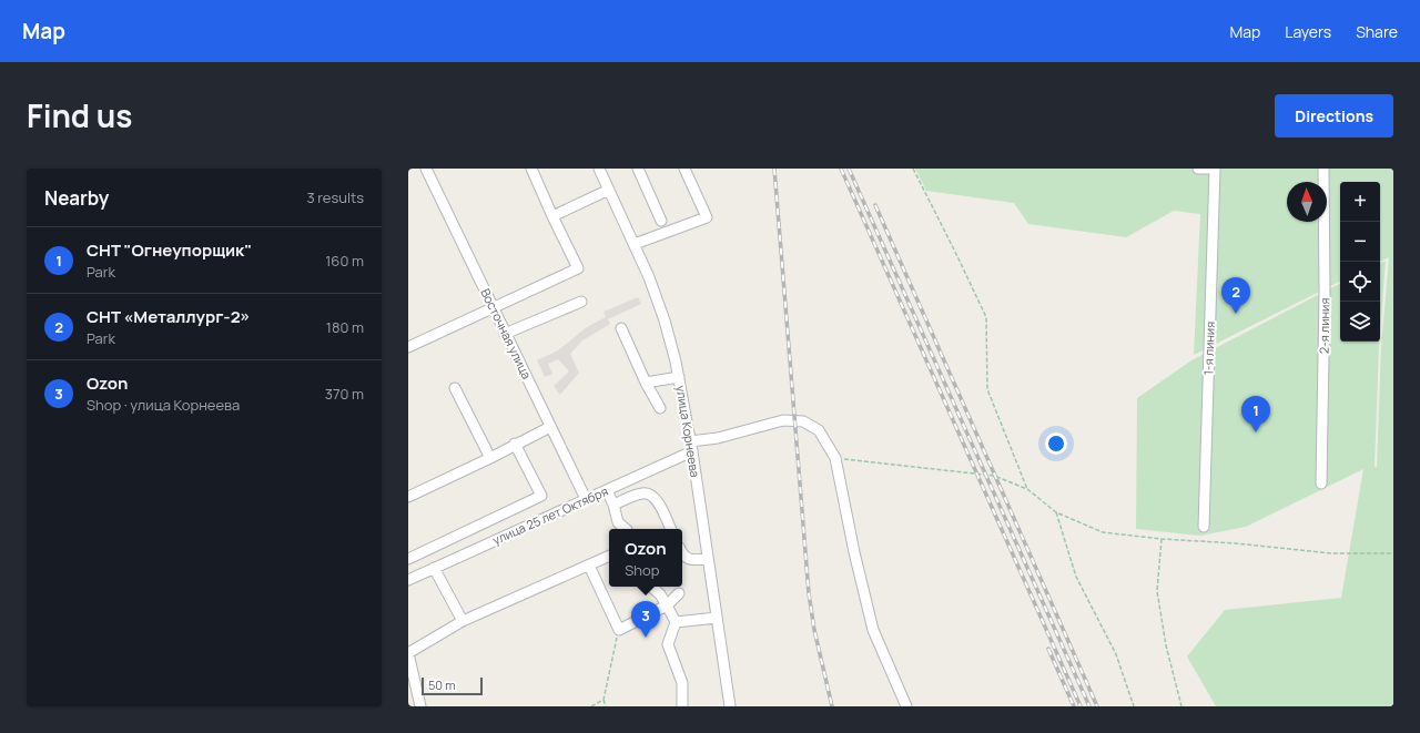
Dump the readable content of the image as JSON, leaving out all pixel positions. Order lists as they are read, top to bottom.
{
  "streets": {
    "street": [
      "2-я линия",
      "Восточная улица",
      "1-я линия",
      "улица Корнеева",
      "улица 25 лет Октября"
    ]
  },
  "crossings": [
    ["Восточная улица", "улица 25 лет Октября"],
    ["улица Корнеева", "улица 25 лет Октября"]
  ],
  "scale_bar": "50 m",
  "north": "top",
  "page": {
    "header": "Map",
    "nav": ["Map", "Layers", "Share"],
    "title": "Find us",
    "buttons": "Directions",
    "heading": ["Nearby", "3 results"],
    "map_buttons": ["+", "−"],
    "list": [
      {
        "mark": "1",
        "name": "СНТ \"Огнеупорщик\"",
        "note": "Park",
        "value": "160 m"
      },
      {
        "mark": "2",
        "name": "СНТ «Металлург-2»",
        "note": "Park",
        "value": "180 m"
      },
      {
        "mark": "3",
        "name": "Ozon",
        "note": "Shop · улица Корнеева",
        "value": "370 m"
      }
    ],
    "pins": ["2", "1", "3"],
    "popup": ["Ozon", "Shop"],
    "scale": "50 m"
  }
}
